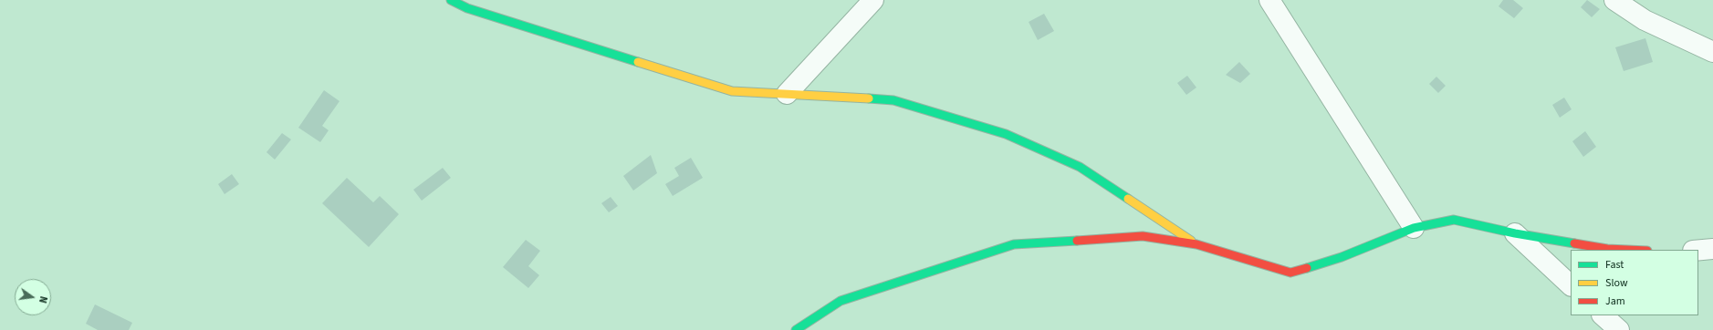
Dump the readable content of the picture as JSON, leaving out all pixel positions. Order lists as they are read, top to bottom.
{
  "legend": ["Fast", "Slow", "Jam"],
  "north": "right"
}
